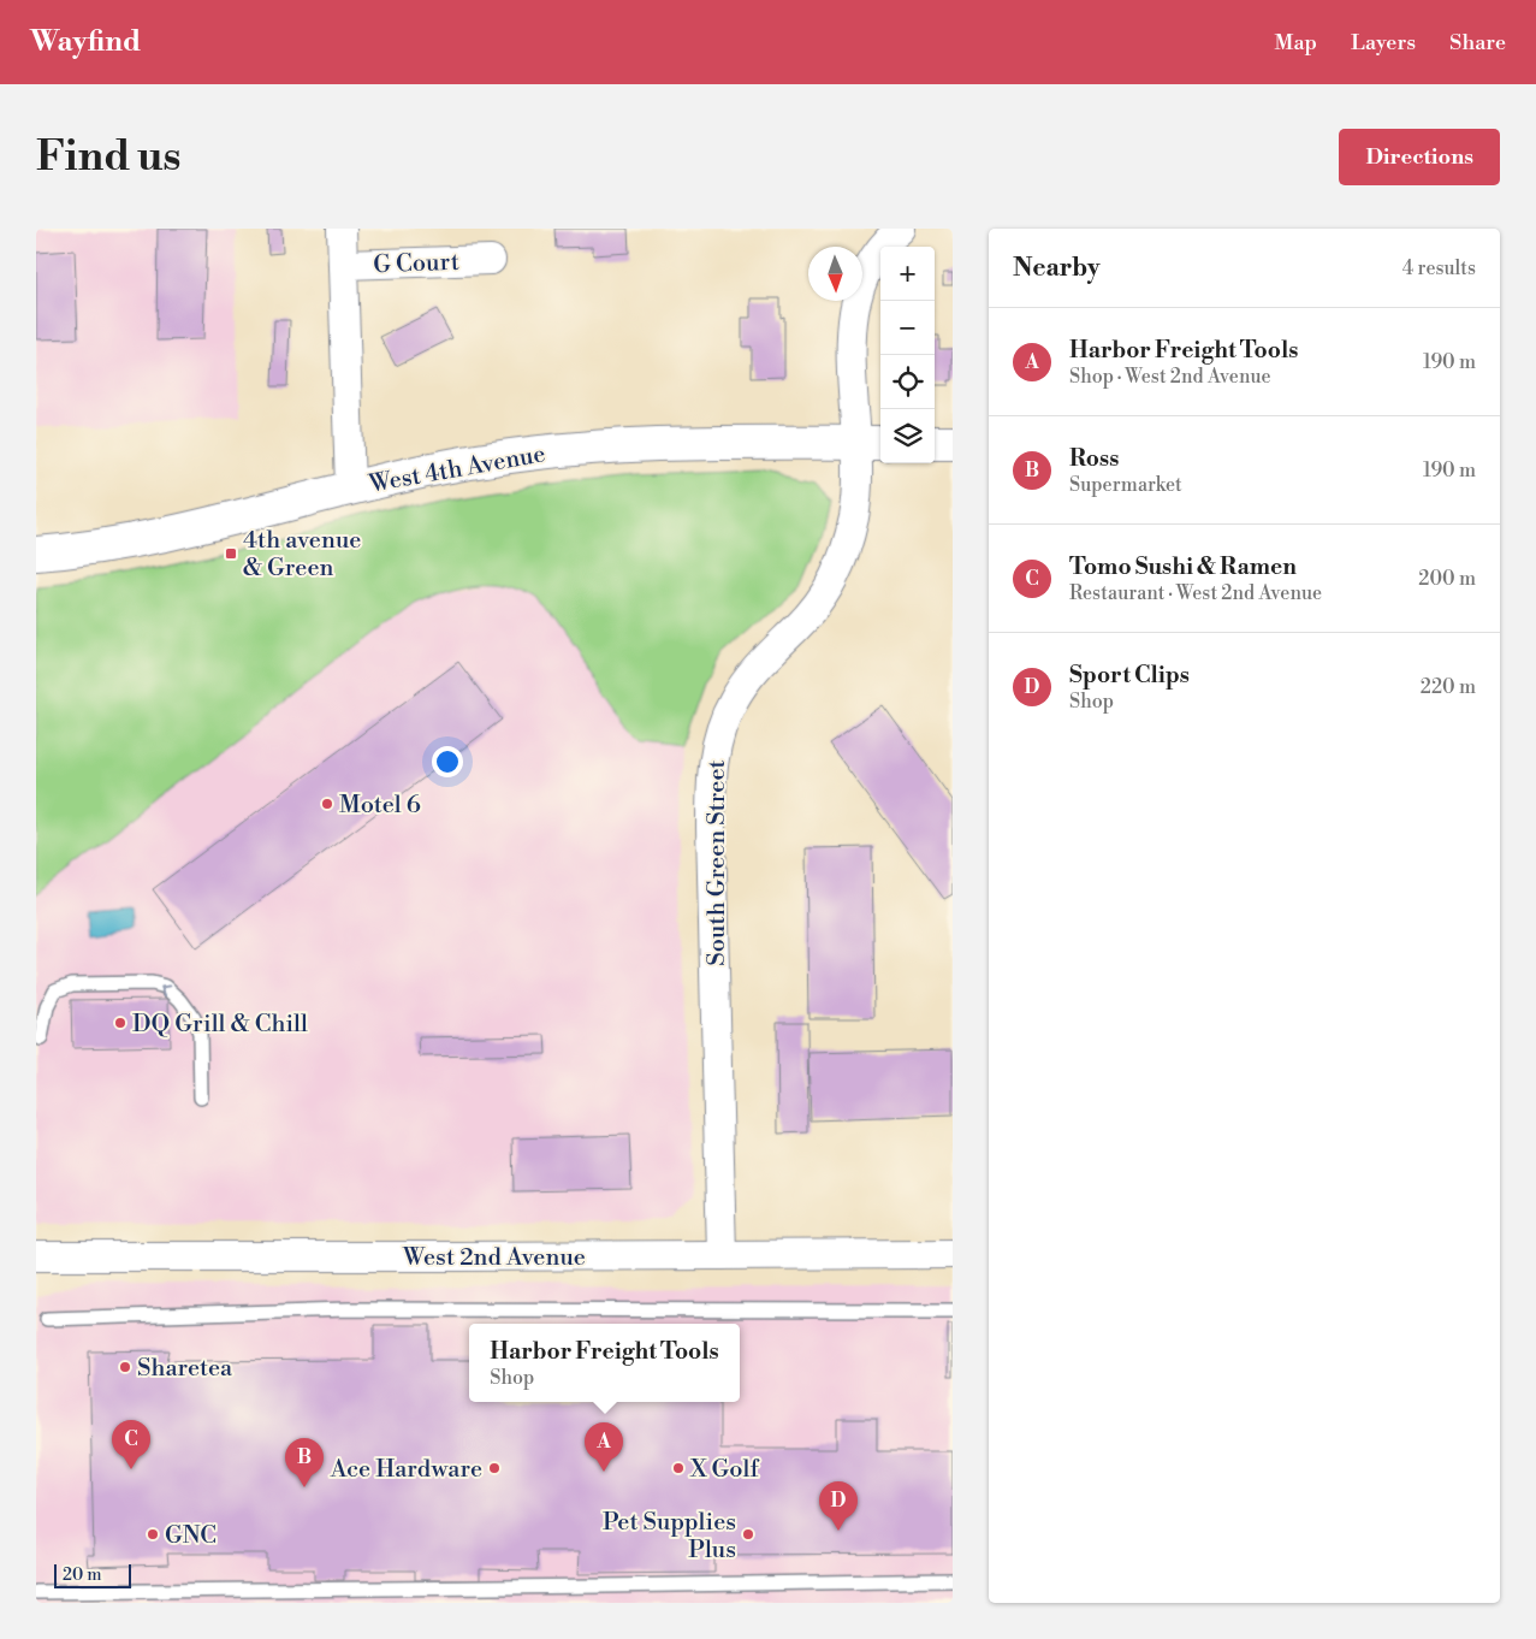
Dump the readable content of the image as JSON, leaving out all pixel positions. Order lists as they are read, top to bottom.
{
  "streets": {
    "street": [
      "G Court",
      "West 4th Avenue",
      "South Green Street",
      "West 2nd Avenue"
    ]
  },
  "crossings": [
    ["West 4th Avenue", "South Green Street"],
    ["South Green Street", "West 2nd Avenue"]
  ],
  "places": {
    "transit": ["4th avenue & Green"],
    "other": [
      "Motel 6",
      "DQ Grill & Chill",
      "Sharetea",
      "Ace Hardware",
      "X Golf",
      "GNC",
      "Pet Supplies Plus"
    ]
  },
  "scale_bar": "20 m",
  "north": "bottom",
  "page": {
    "header": "Wayfind",
    "nav": ["Map", "Layers", "Share"],
    "buttons": "Directions",
    "title": "Find us",
    "heading": ["Nearby", "4 results"],
    "map_buttons": ["+", "−"],
    "list": [
      {
        "mark": "A",
        "name": "Harbor Freight Tools",
        "note": "Shop · West 2nd Avenue",
        "value": "190 m"
      },
      {
        "mark": "B",
        "name": "Ross",
        "note": "Supermarket",
        "value": "190 m"
      },
      {
        "mark": "C",
        "name": "Tomo Sushi & Ramen",
        "note": "Restaurant · West 2nd Avenue",
        "value": "200 m"
      },
      {
        "mark": "D",
        "name": "Sport Clips",
        "note": "Shop",
        "value": "220 m"
      }
    ],
    "popup": ["Harbor Freight Tools", "Shop"],
    "pins": [
      "C",
      "A",
      "B",
      "D"
    ],
    "scale": "20 m"
  }
}
